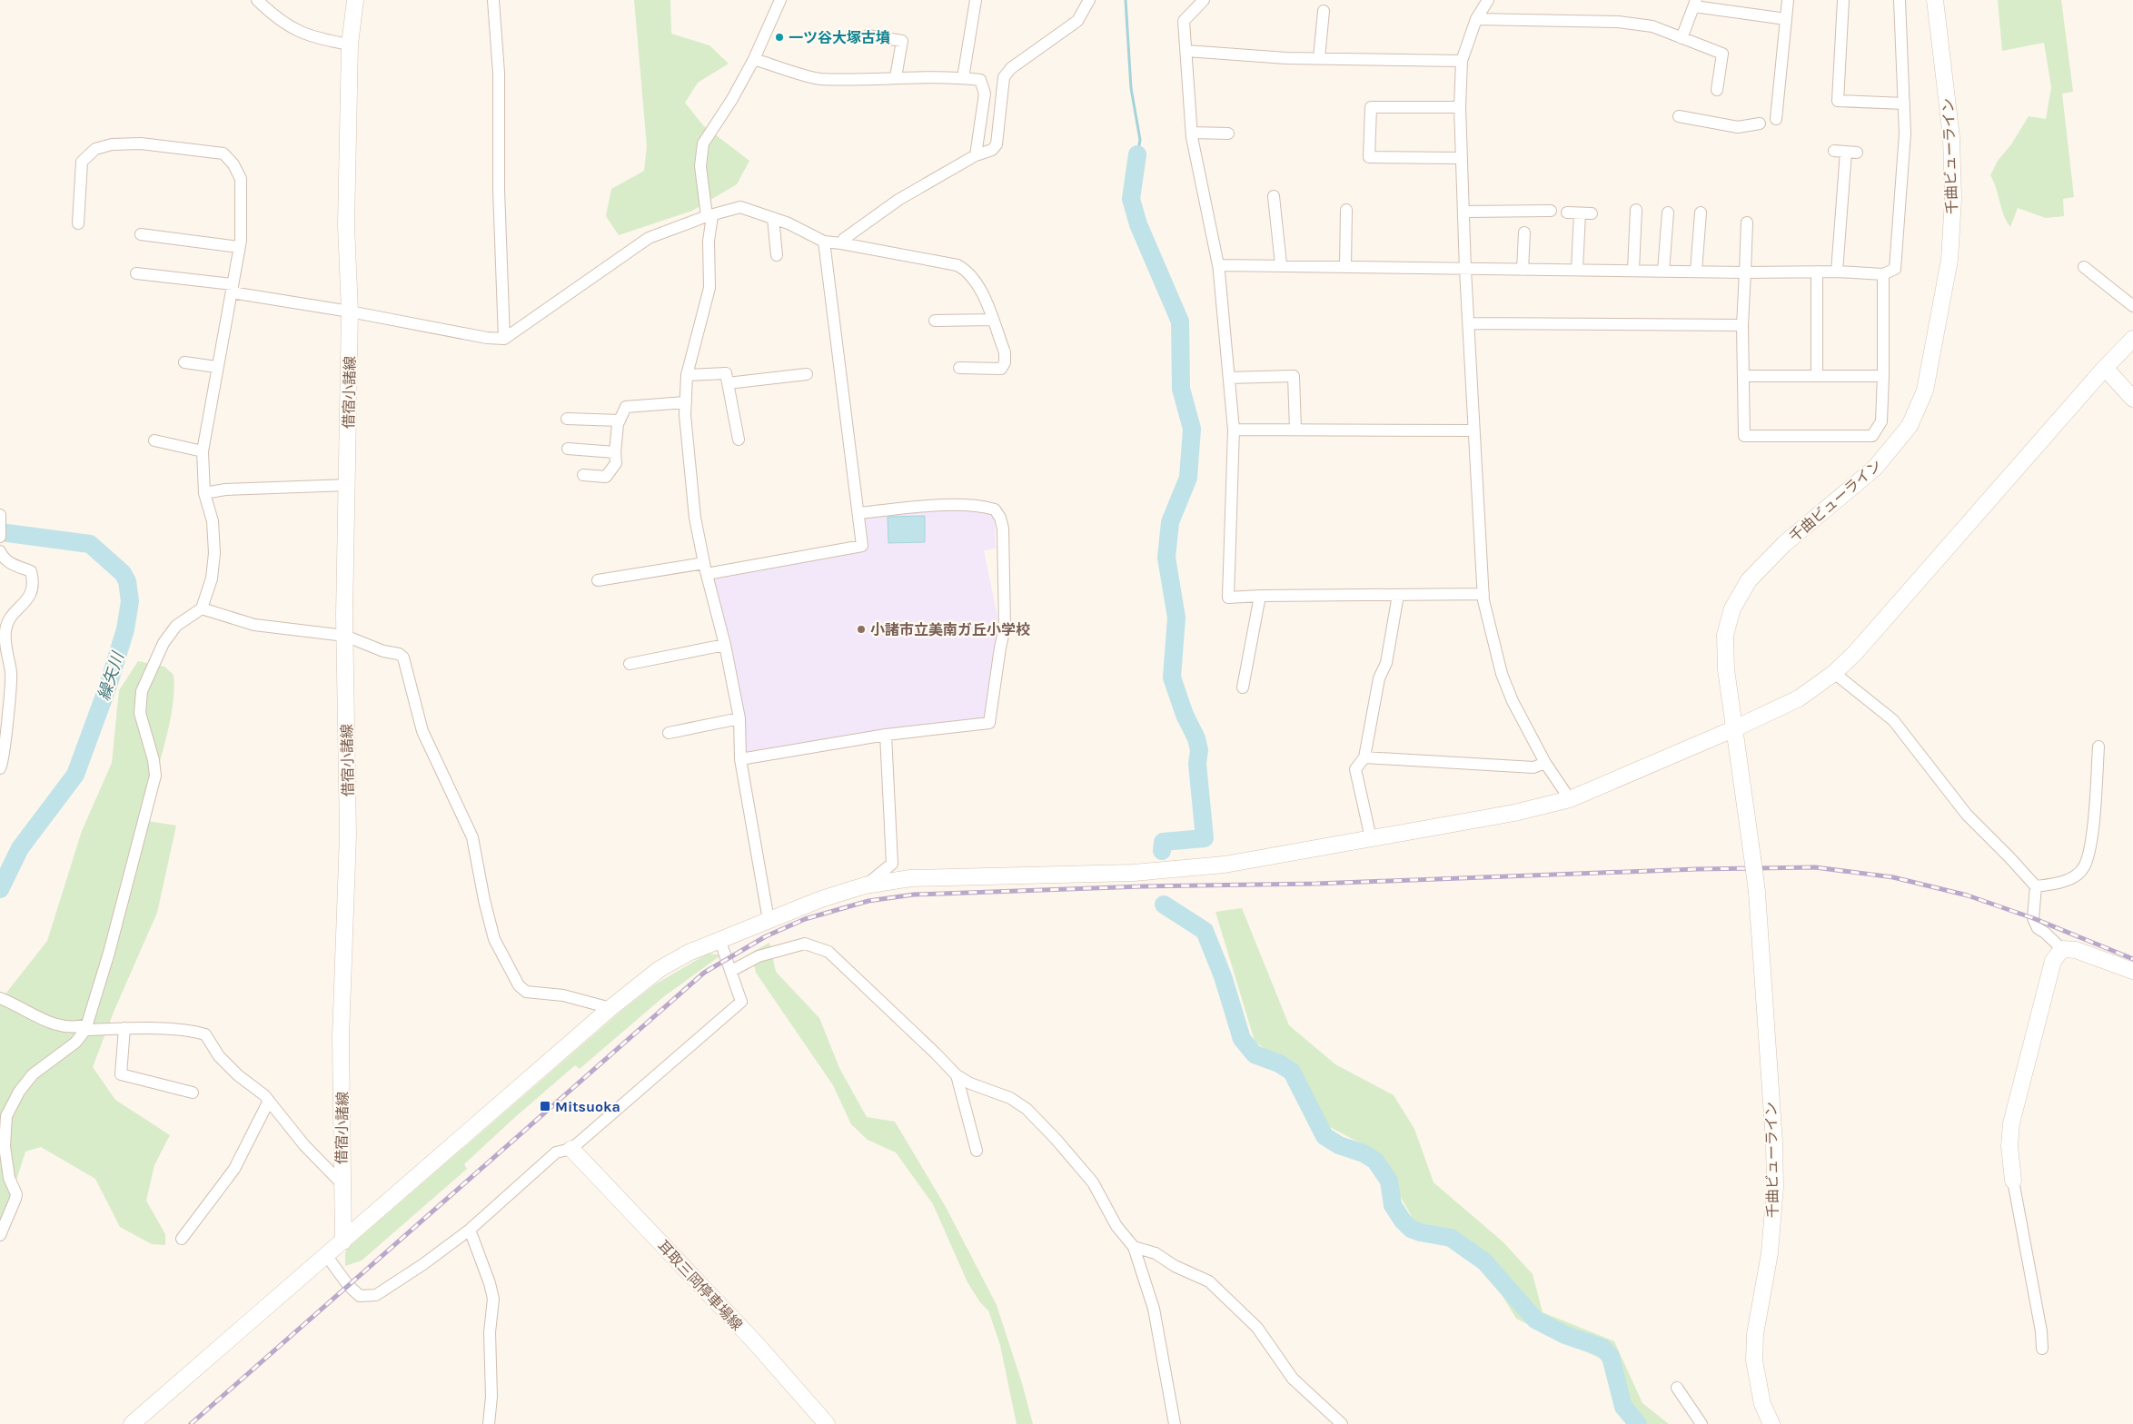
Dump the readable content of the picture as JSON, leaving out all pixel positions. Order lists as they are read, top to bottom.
{
  "streets": {
    "street": ["千曲ビューライン", "借宿小諸線", "耳取三岡停車場線"]
  },
  "water": ["繰矢川"],
  "places": {
    "other": ["一ツ谷大塚古墳", "小諸市立美南ガ丘小学校"],
    "transit": ["Mitsuoka"]
  }
}
